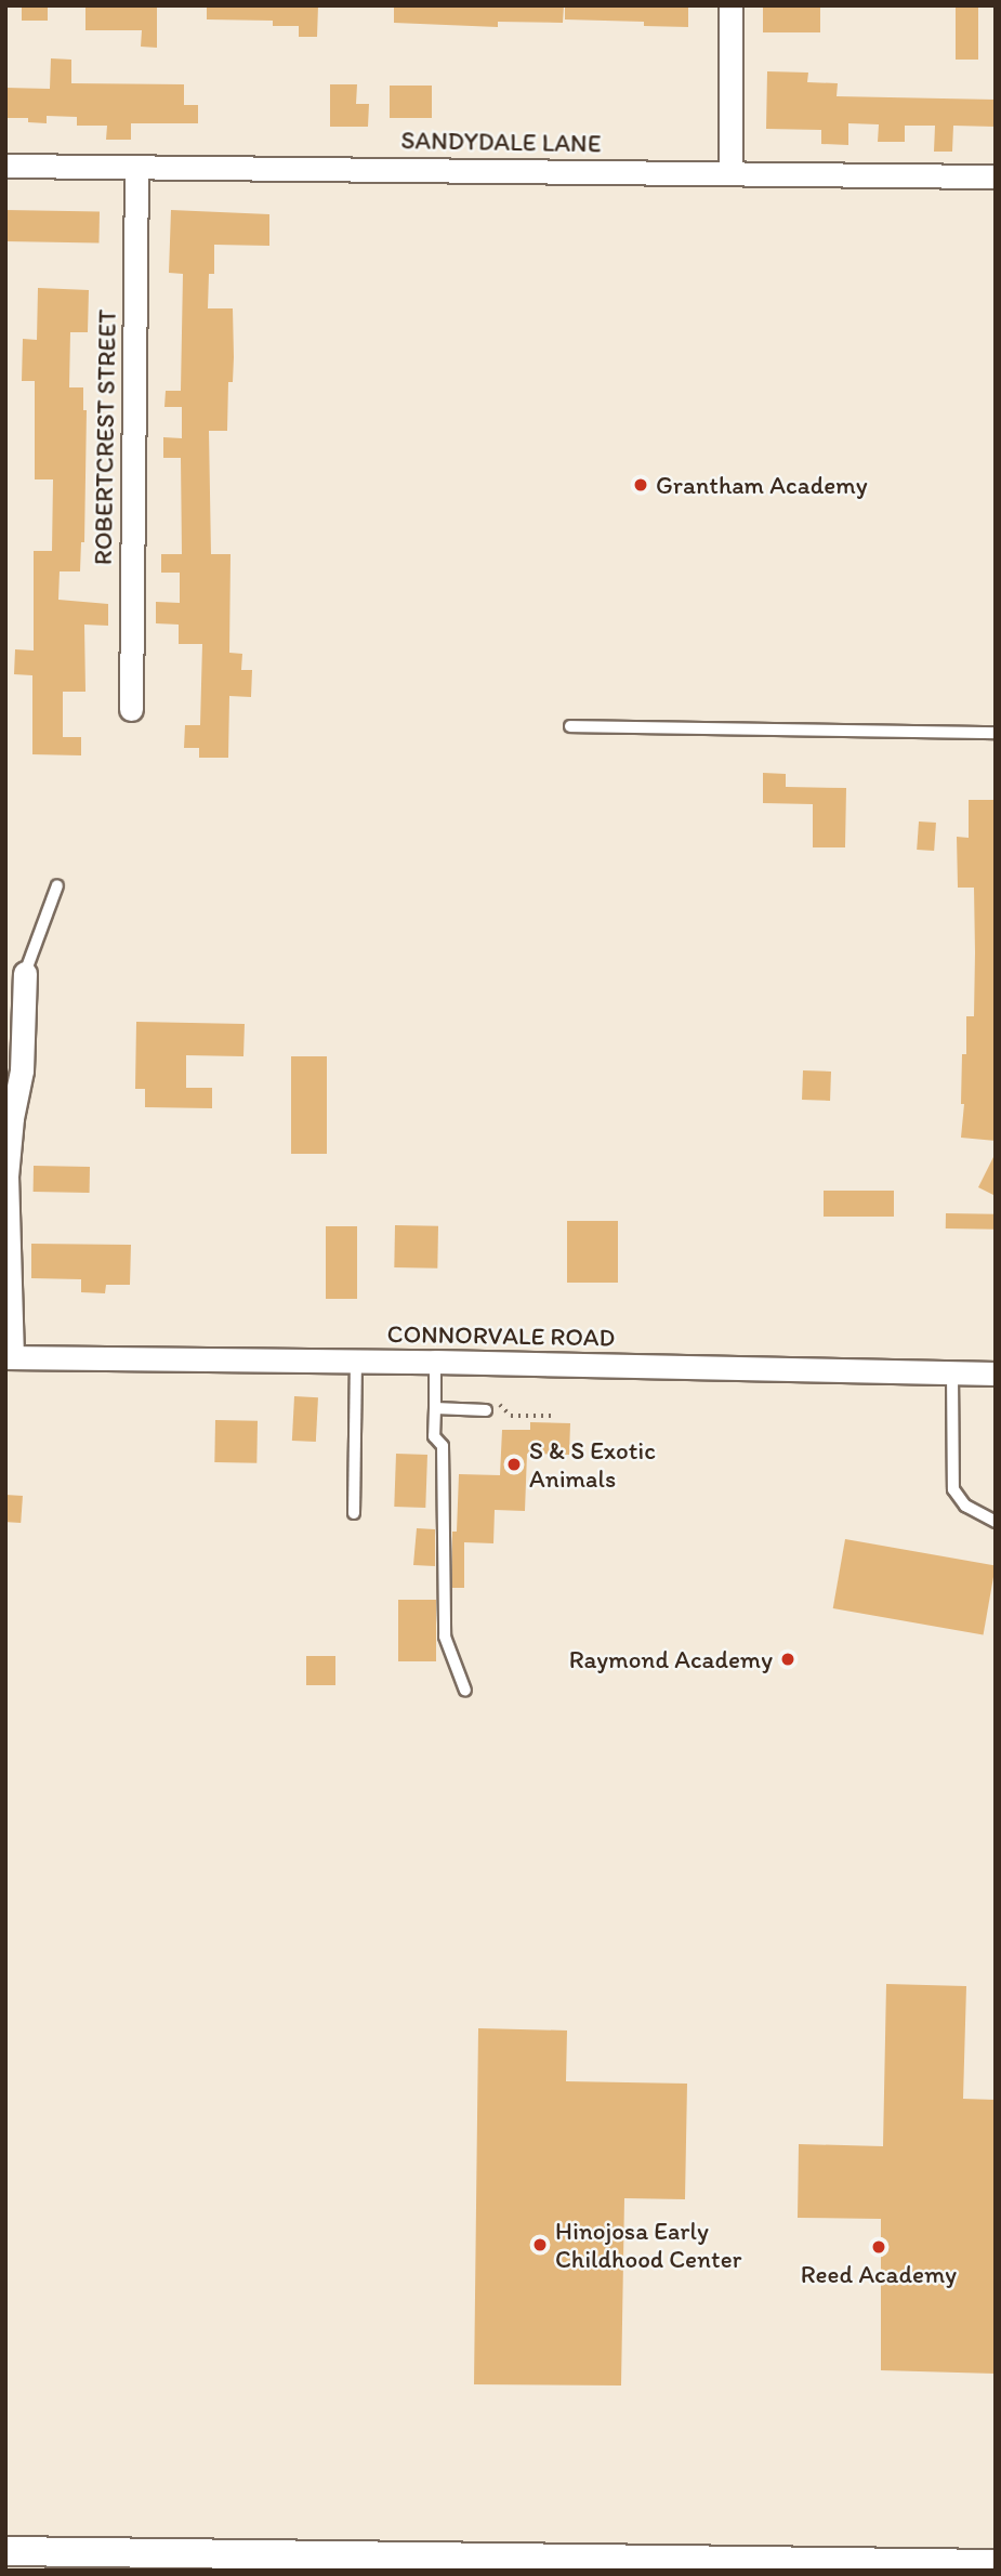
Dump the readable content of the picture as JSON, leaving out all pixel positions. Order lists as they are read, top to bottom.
{
  "streets": {
    "street": ["SANDYDALE LANE", "ROBERTCREST STREET", "CONNORVALE ROAD"]
  },
  "crossings": [
    ["SANDYDALE LANE", "ROBERTCREST STREET"]
  ],
  "places": [
    "Grantham Academy",
    "S & S Exotic Animals",
    "Raymond Academy",
    "Hinojosa Early Childhood Center",
    "Reed Academy"
  ]
}
